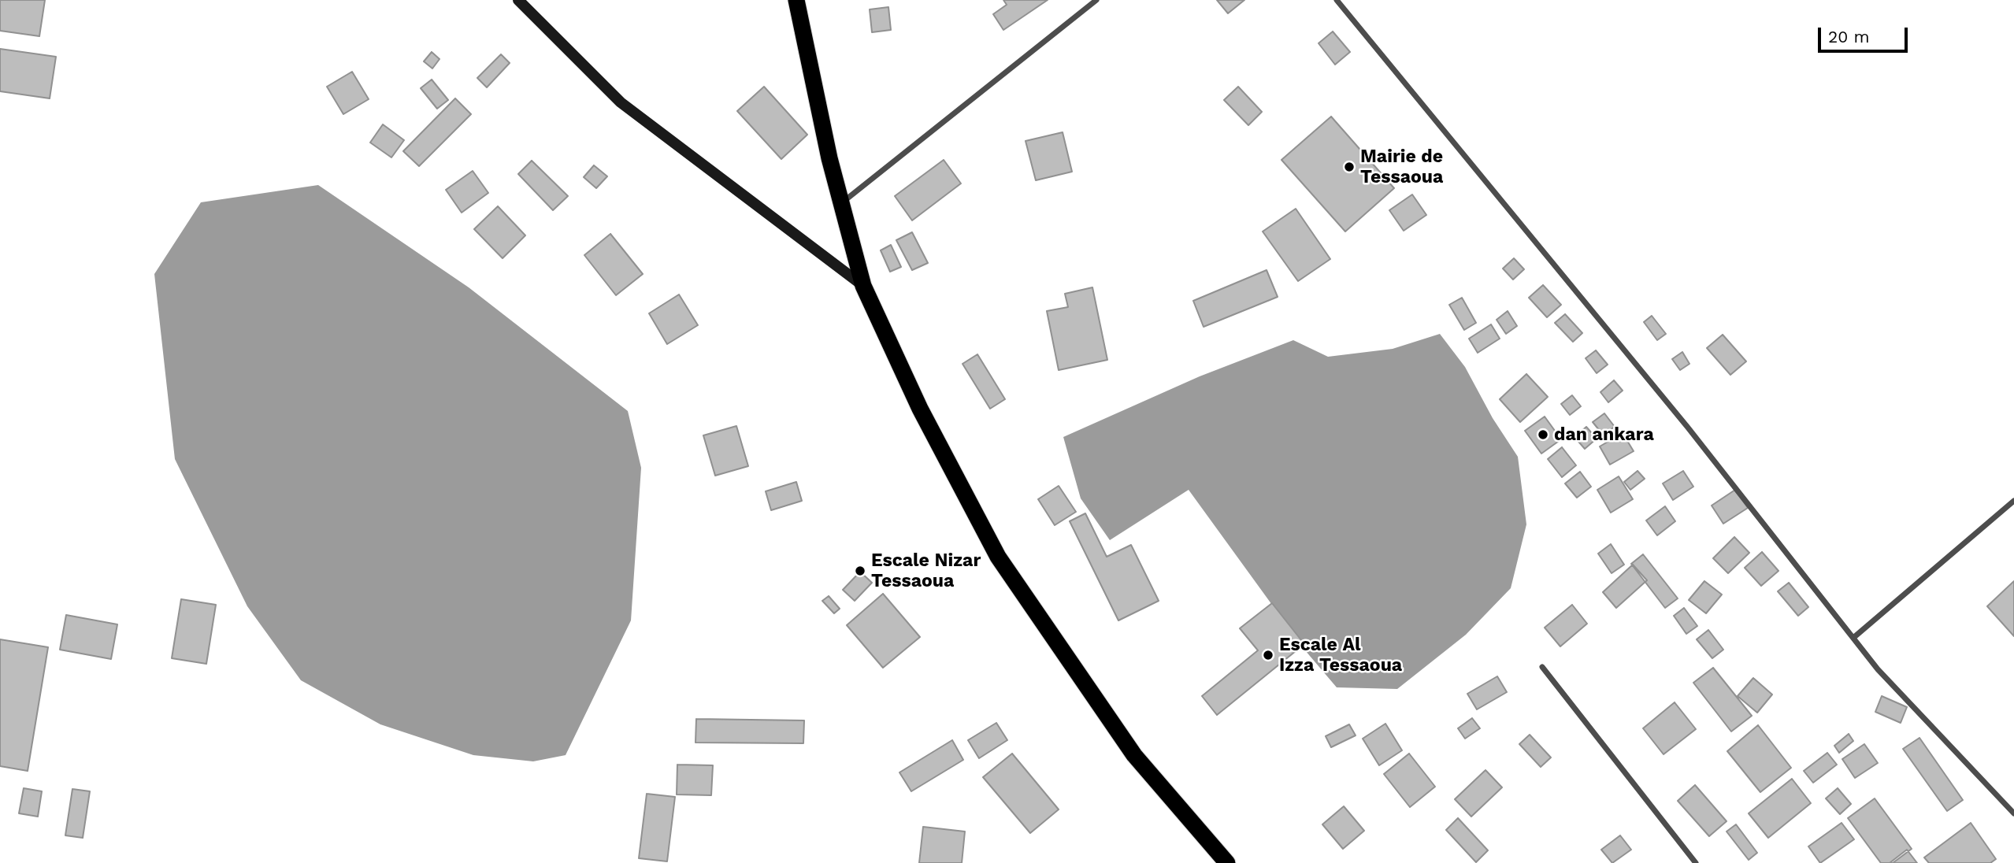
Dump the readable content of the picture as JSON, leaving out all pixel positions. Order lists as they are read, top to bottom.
{
  "places": [
    "Mairie de Tessaoua",
    "dan ankara",
    "Escale Nizar Tessaoua",
    "Escale Al Izza Tessaoua"
  ],
  "scale_bar": "20 m"
}
